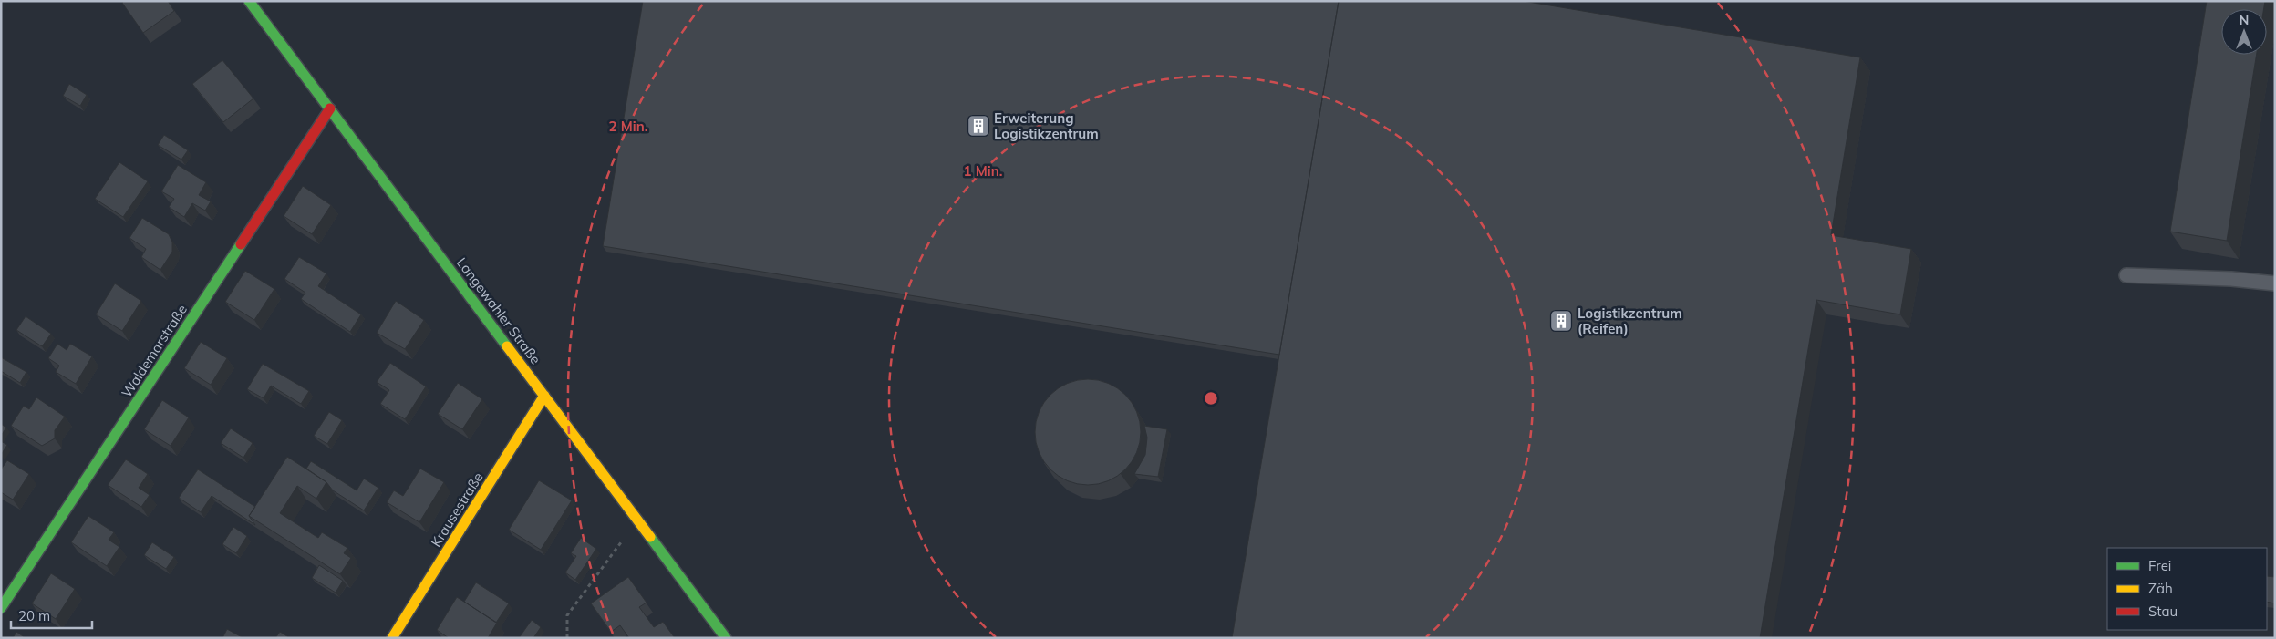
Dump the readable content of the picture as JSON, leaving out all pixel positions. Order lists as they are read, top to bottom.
{
  "streets": {
    "street": ["Langewahler Straße", "Waldemarstraße", "Krausestraße"]
  },
  "crossings": [
    ["Langewahler Straße", "Waldemarstraße"],
    ["Langewahler Straße", "Krausestraße"]
  ],
  "places": {
    "building": ["Erweiterung Logistikzentrum", "Logistikzentrum (Reifen)"]
  },
  "legend": ["Frei", "Zäh", "Stau"],
  "scale_bar": "20 m",
  "north": "top",
  "rings": ["2 Min.", "1 Min."]
}
